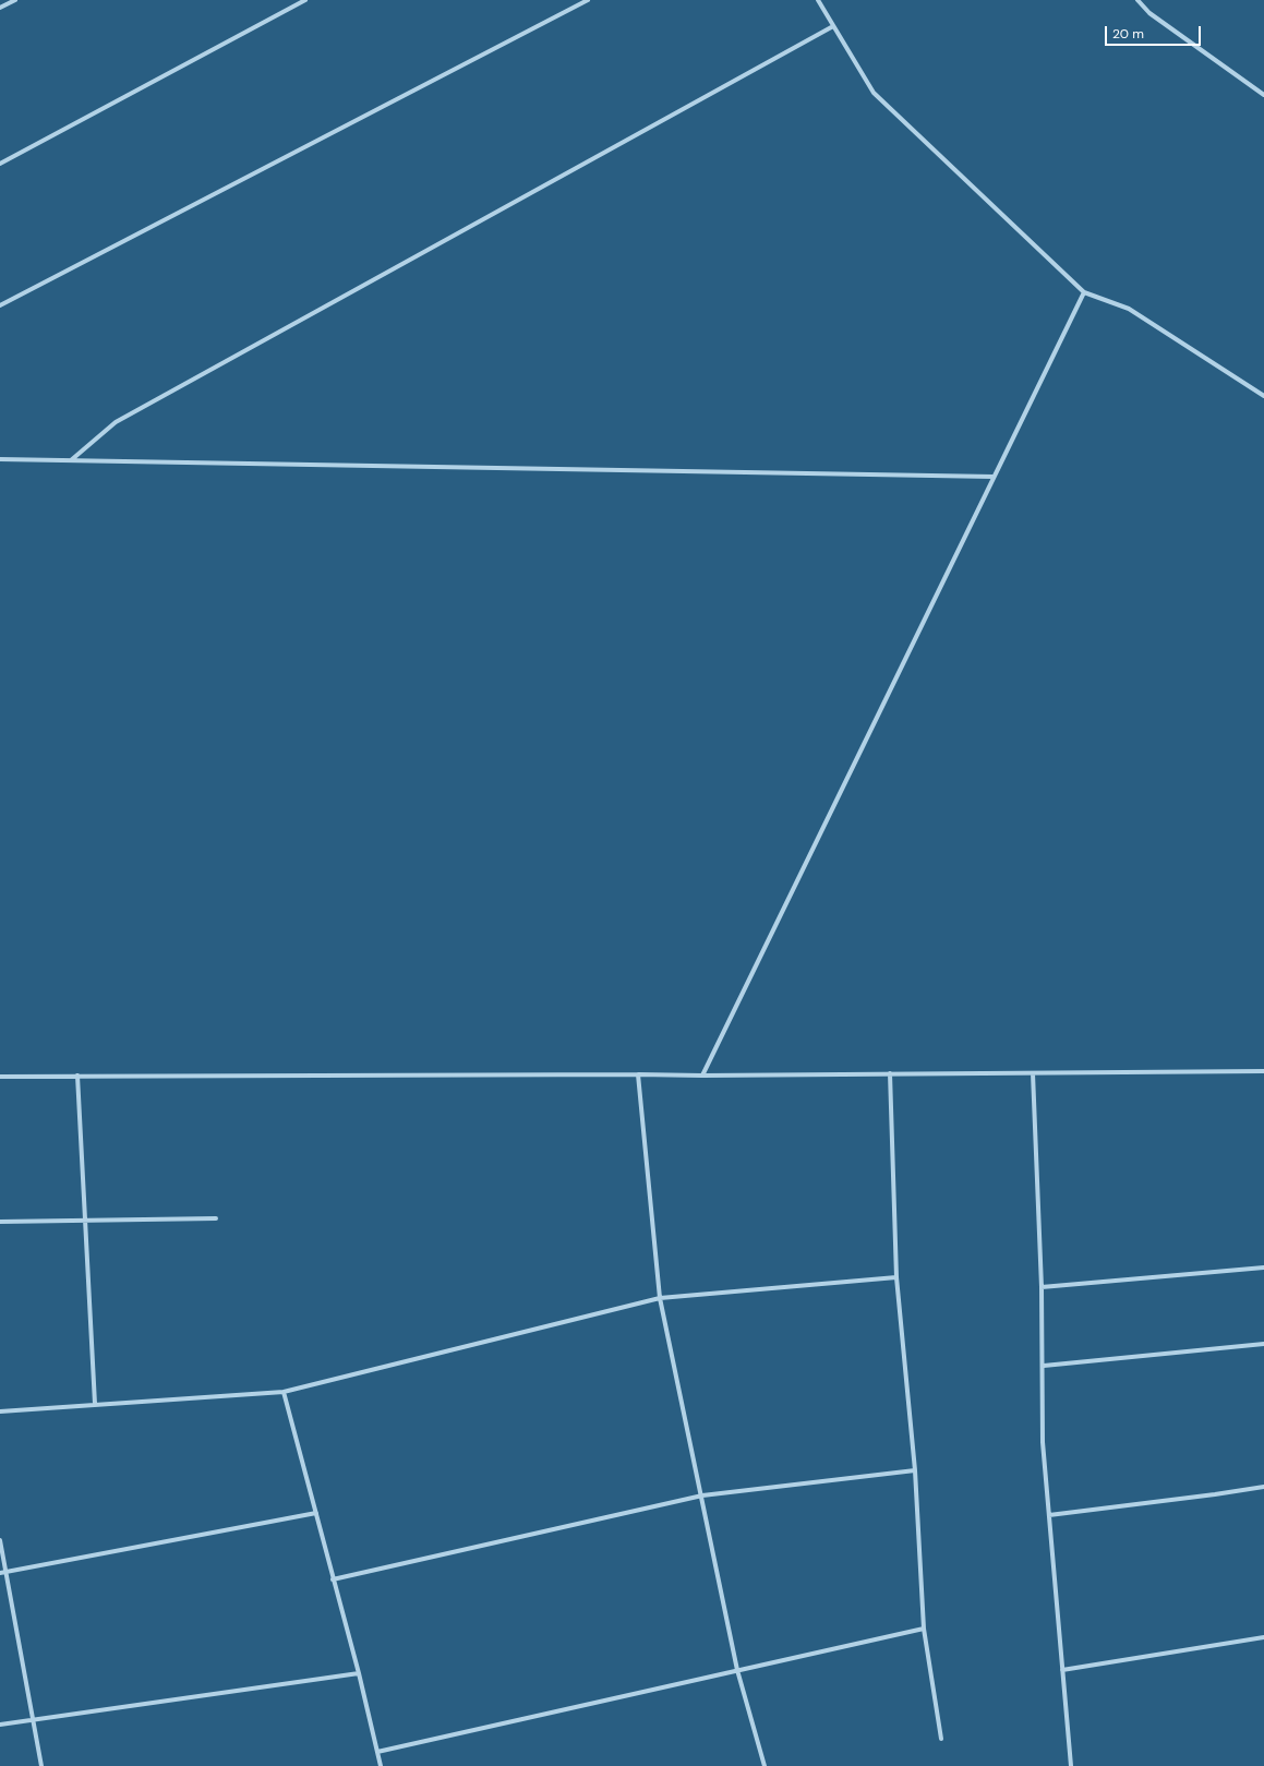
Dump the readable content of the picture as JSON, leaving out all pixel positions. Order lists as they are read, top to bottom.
{
  "scale_bar": "20 m"
}
